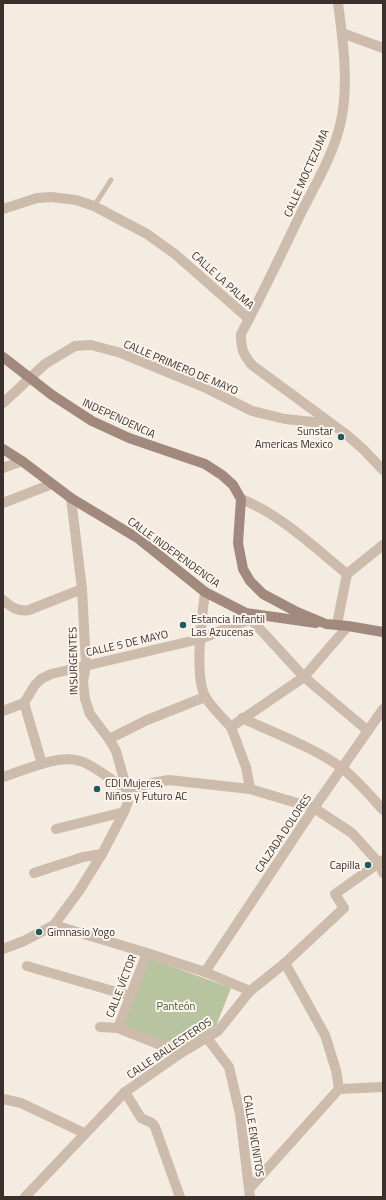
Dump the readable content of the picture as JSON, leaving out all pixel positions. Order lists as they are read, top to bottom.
{
  "streets": {
    "street": [
      "CALLE MOCTEZUMA",
      "CALLE LA PALMA",
      "CALLE PRIMERO DE MAYO",
      "INDEPENDENCIA",
      "CALLE INDEPENDENCIA",
      "CALLE 5 DE MAYO",
      "INSURGENTES",
      "CALZADA DOLORES",
      "CALLE VÍCTOR",
      "CALLE BALLESTEROS",
      "CALLE ENCINITOS"
    ]
  },
  "crossings": [
    ["CALLE MOCTEZUMA", "CALLE LA PALMA"],
    ["CALLE LA PALMA", "CALLE PRIMERO DE MAYO"],
    ["CALLE PRIMERO DE MAYO", "INDEPENDENCIA"],
    ["INDEPENDENCIA", "CALLE INDEPENDENCIA"],
    ["CALLE INDEPENDENCIA", "CALLE 5 DE MAYO"],
    ["CALLE INDEPENDENCIA", "INSURGENTES"],
    ["CALLE 5 DE MAYO", "INSURGENTES"],
    ["CALLE BALLESTEROS", "CALLE ENCINITOS"]
  ],
  "parks": ["Panteón"],
  "places": [
    "Sunstar Americas Mexico",
    "Estancia Infantil Las Azucenas",
    "CDI Mujeres, Niños y Futuro AC",
    "Capilla",
    "Gimnasio Yogo"
  ]
}
